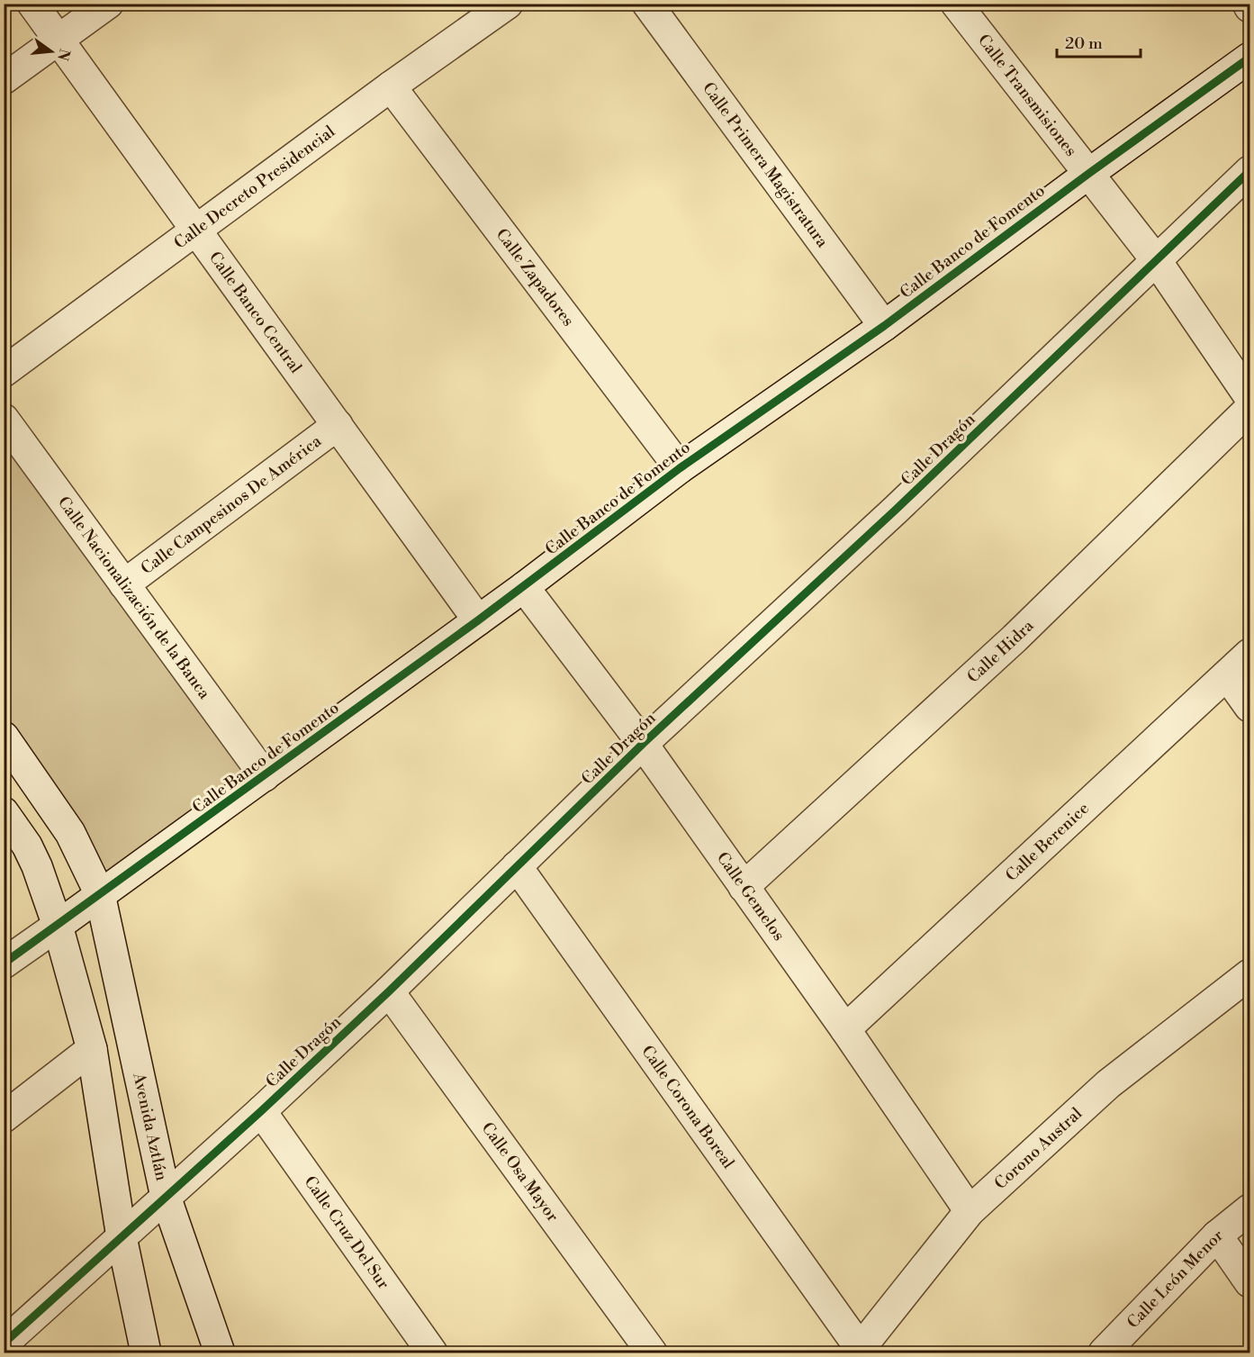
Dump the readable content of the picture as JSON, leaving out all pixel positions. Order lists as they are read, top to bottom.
{
  "streets": {
    "street": [
      "Calle Transmisiones",
      "Calle Primera Magistratura",
      "Calle Decreto Presidencial",
      "Calle Banco de Fomento",
      "Calle Zapadores",
      "Calle Banco Central",
      "Calle Dragón",
      "Calle Campesinos De América",
      "Calle Nacionalización de la Banca",
      "Calle Hidra",
      "Calle Berenice",
      "Calle Gemelos",
      "Calle Corona Boreal",
      "Avenida Aztlán",
      "Corono Austral",
      "Calle Osa Mayor",
      "Calle Cruz Del Sur",
      "Calle León Menor"
    ]
  },
  "crossings": [
    ["Calle Transmisiones", "Calle Banco de Fomento"],
    ["Calle Transmisiones", "Calle Dragón"],
    ["Calle Primera Magistratura", "Calle Banco de Fomento"],
    ["Calle Decreto Presidencial", "Calle Zapadores"],
    ["Calle Decreto Presidencial", "Calle Banco Central"],
    ["Calle Banco de Fomento", "Calle Zapadores"],
    ["Calle Banco de Fomento", "Calle Banco Central"],
    ["Calle Banco de Fomento", "Calle Nacionalización de la Banca"],
    ["Calle Banco de Fomento", "Calle Gemelos"],
    ["Calle Banco de Fomento", "Avenida Aztlán"],
    ["Calle Banco Central", "Calle Campesinos De América"],
    ["Calle Dragón", "Calle Gemelos"],
    ["Calle Dragón", "Calle Corona Boreal"],
    ["Calle Dragón", "Avenida Aztlán"],
    ["Calle Dragón", "Calle Osa Mayor"],
    ["Calle Dragón", "Calle Cruz Del Sur"],
    ["Calle Campesinos De América", "Calle Nacionalización de la Banca"],
    ["Calle Hidra", "Calle Gemelos"],
    ["Calle Berenice", "Calle Gemelos"],
    ["Calle Gemelos", "Corono Austral"],
    ["Calle Corona Boreal", "Corono Austral"]
  ],
  "scale_bar": "20 m",
  "north": "right"
}
